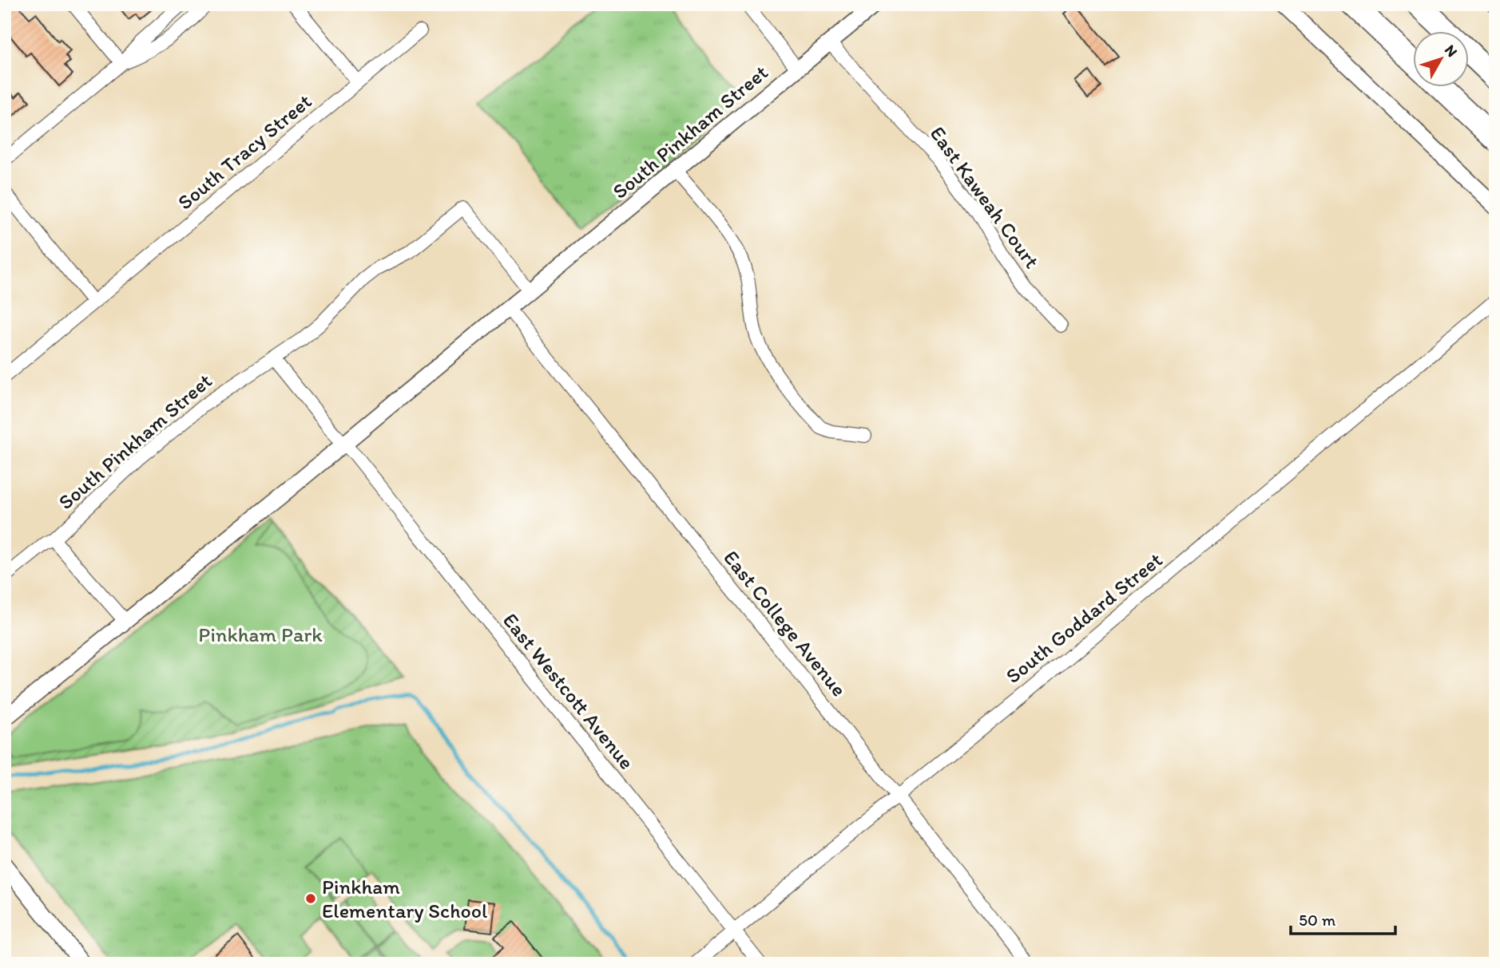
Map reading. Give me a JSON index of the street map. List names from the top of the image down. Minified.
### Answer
{"streets":{"street":["South Pinkham Street","South Tracy Street","East Kaweah Court","South Goddard Street","East College Avenue","East Westcott Avenue"]},"crossings":[["South Pinkham Street","East Kaweah Court"],["South Pinkham Street","East College Avenue"],["South Pinkham Street","East Westcott Avenue"],["South Goddard Street","East College Avenue"],["South Goddard Street","East Westcott Avenue"]],"parks":["Pinkham Park"],"places":["Pinkham Elementary School"],"scale_bar":"50 m","north":"top right"}
